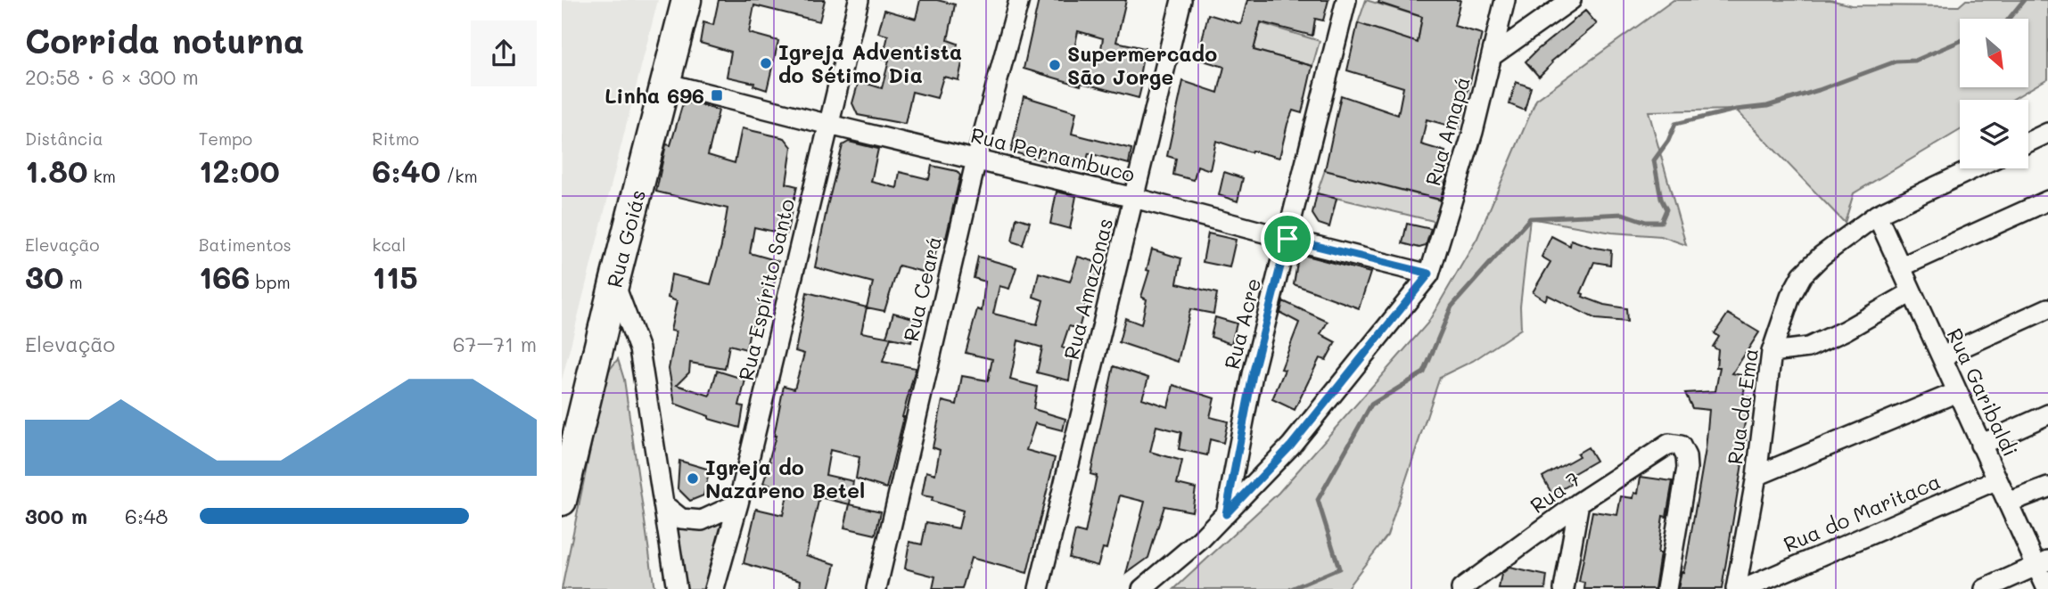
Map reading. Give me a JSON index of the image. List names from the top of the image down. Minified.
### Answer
{"streets":{"street":["Rua Amapá","Rua Pernambuco","Rua Goiás","Rua Ceará","Rua Amazonas","Rua Espírito Santo","Rua Acre","Rua Garibaldi","Rua da Ema","Rua 7","Rua do Maritaca"]},"crossings":[["Rua Amapá","Rua Pernambuco"],["Rua Pernambuco","Rua Goiás"],["Rua Pernambuco","Rua Ceará"],["Rua Pernambuco","Rua Amazonas"],["Rua Pernambuco","Rua Espírito Santo"],["Rua Pernambuco","Rua Acre"],["Rua Garibaldi","Rua da Ema"],["Rua Garibaldi","Rua do Maritaca"]],"places":{"other":["Igreja Adventista do Sétimo Dia","Supermercado São Jorge","Igreja do Nazareno Betel"],"transit":["Linha 696"]},"north":"bottom right","page":{"heading":["Corrida noturna","20:58 · 6 × 300 m"],"stats":[["Distância","1.80 km"],["Tempo","12:00"],["Ritmo","6:40 /km"],["Elevação","30 m"],["Batimentos","166 bpm"],["kcal","115"]],"chart":["Elevação","67–71 m"],"list":[{"name":"300 m","note":"6:48"}]}}
